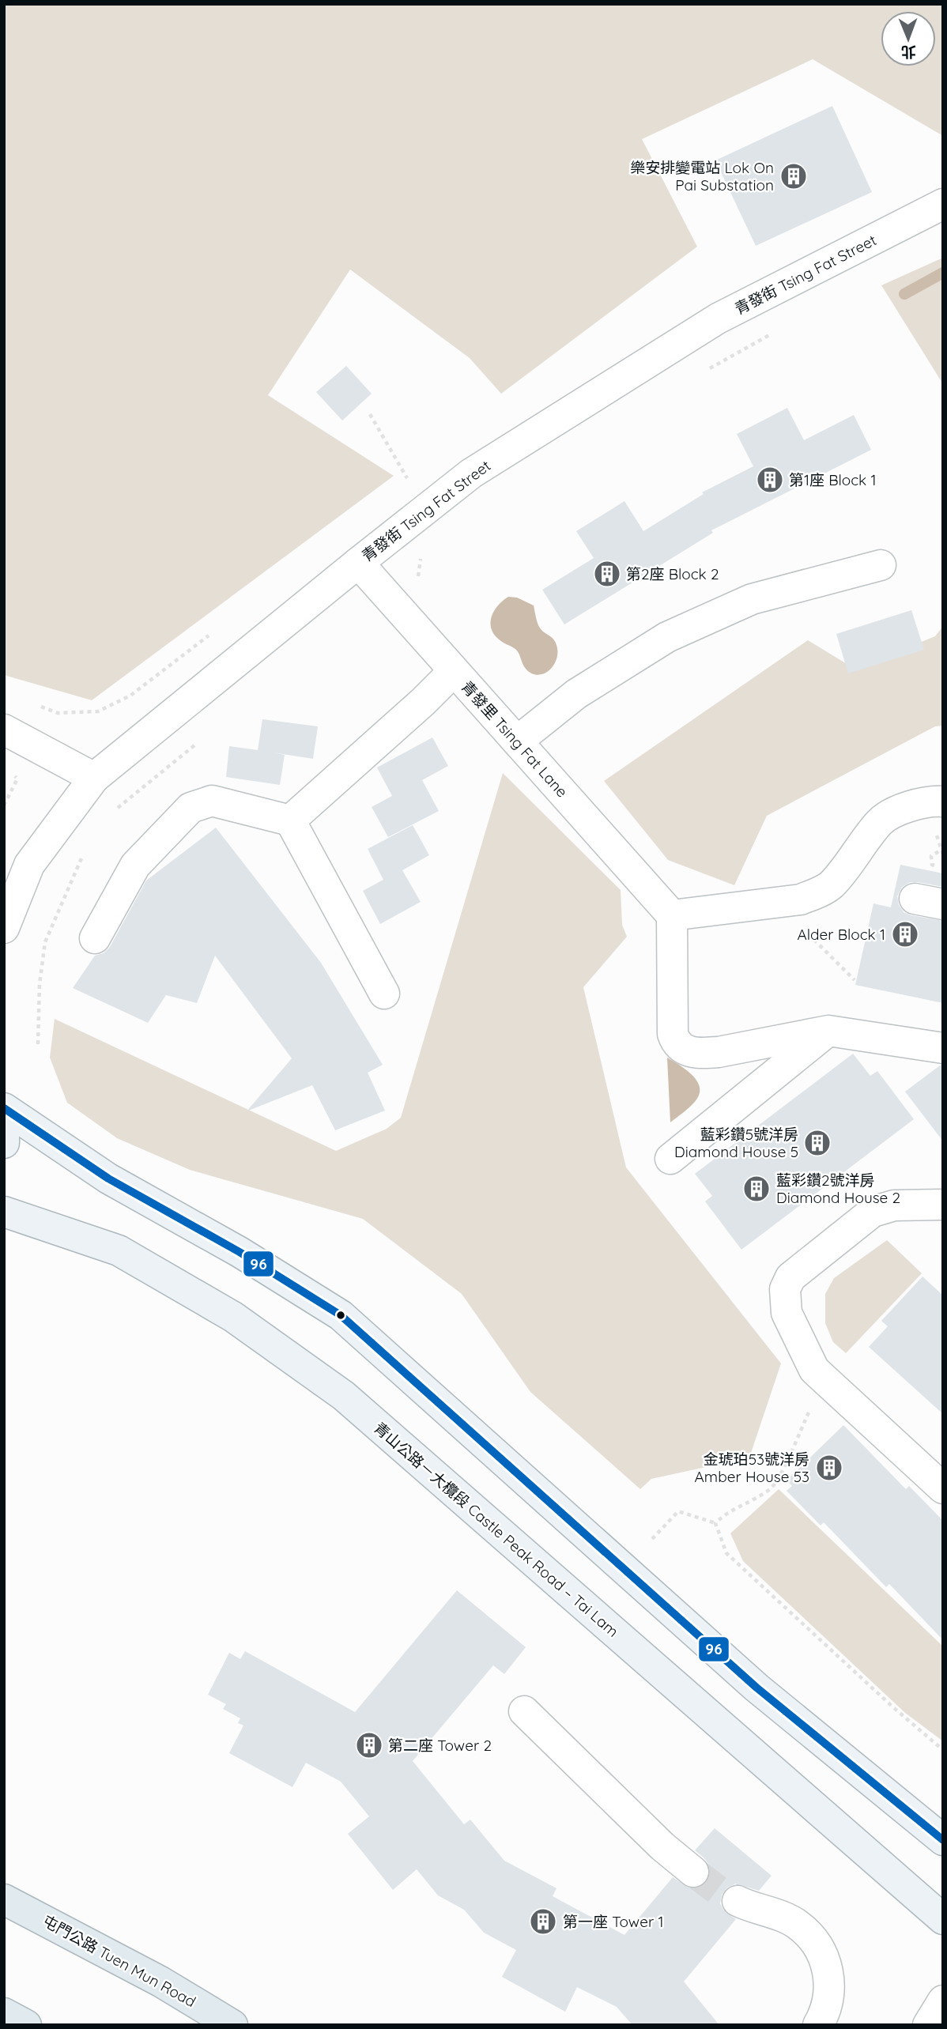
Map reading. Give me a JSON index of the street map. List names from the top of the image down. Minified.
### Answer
{"streets":{"highway":["屯門公路 Tuen Mun Road"],"main road":["青山公路－大欖段 Castle Peak Road – Tai Lam"],"street":["青發街 Tsing Fat Street","青發里 Tsing Fat Lane"]},"crossings":[["青發街 Tsing Fat Street","青發里 Tsing Fat Lane"]],"places":{"building":["樂安排變電站 Lok On Pai Substation","第1座 Block 1","第2座 Block 2","Alder Block 1","藍彩鑽5號洋房 Diamond House 5","藍彩鑽2號洋房 Diamond House 2","金琥珀53號洋房 Amber House 53","第二座 Tower 2","第一座 Tower 1"]},"lines":["transit line 96"],"north":"bottom"}
